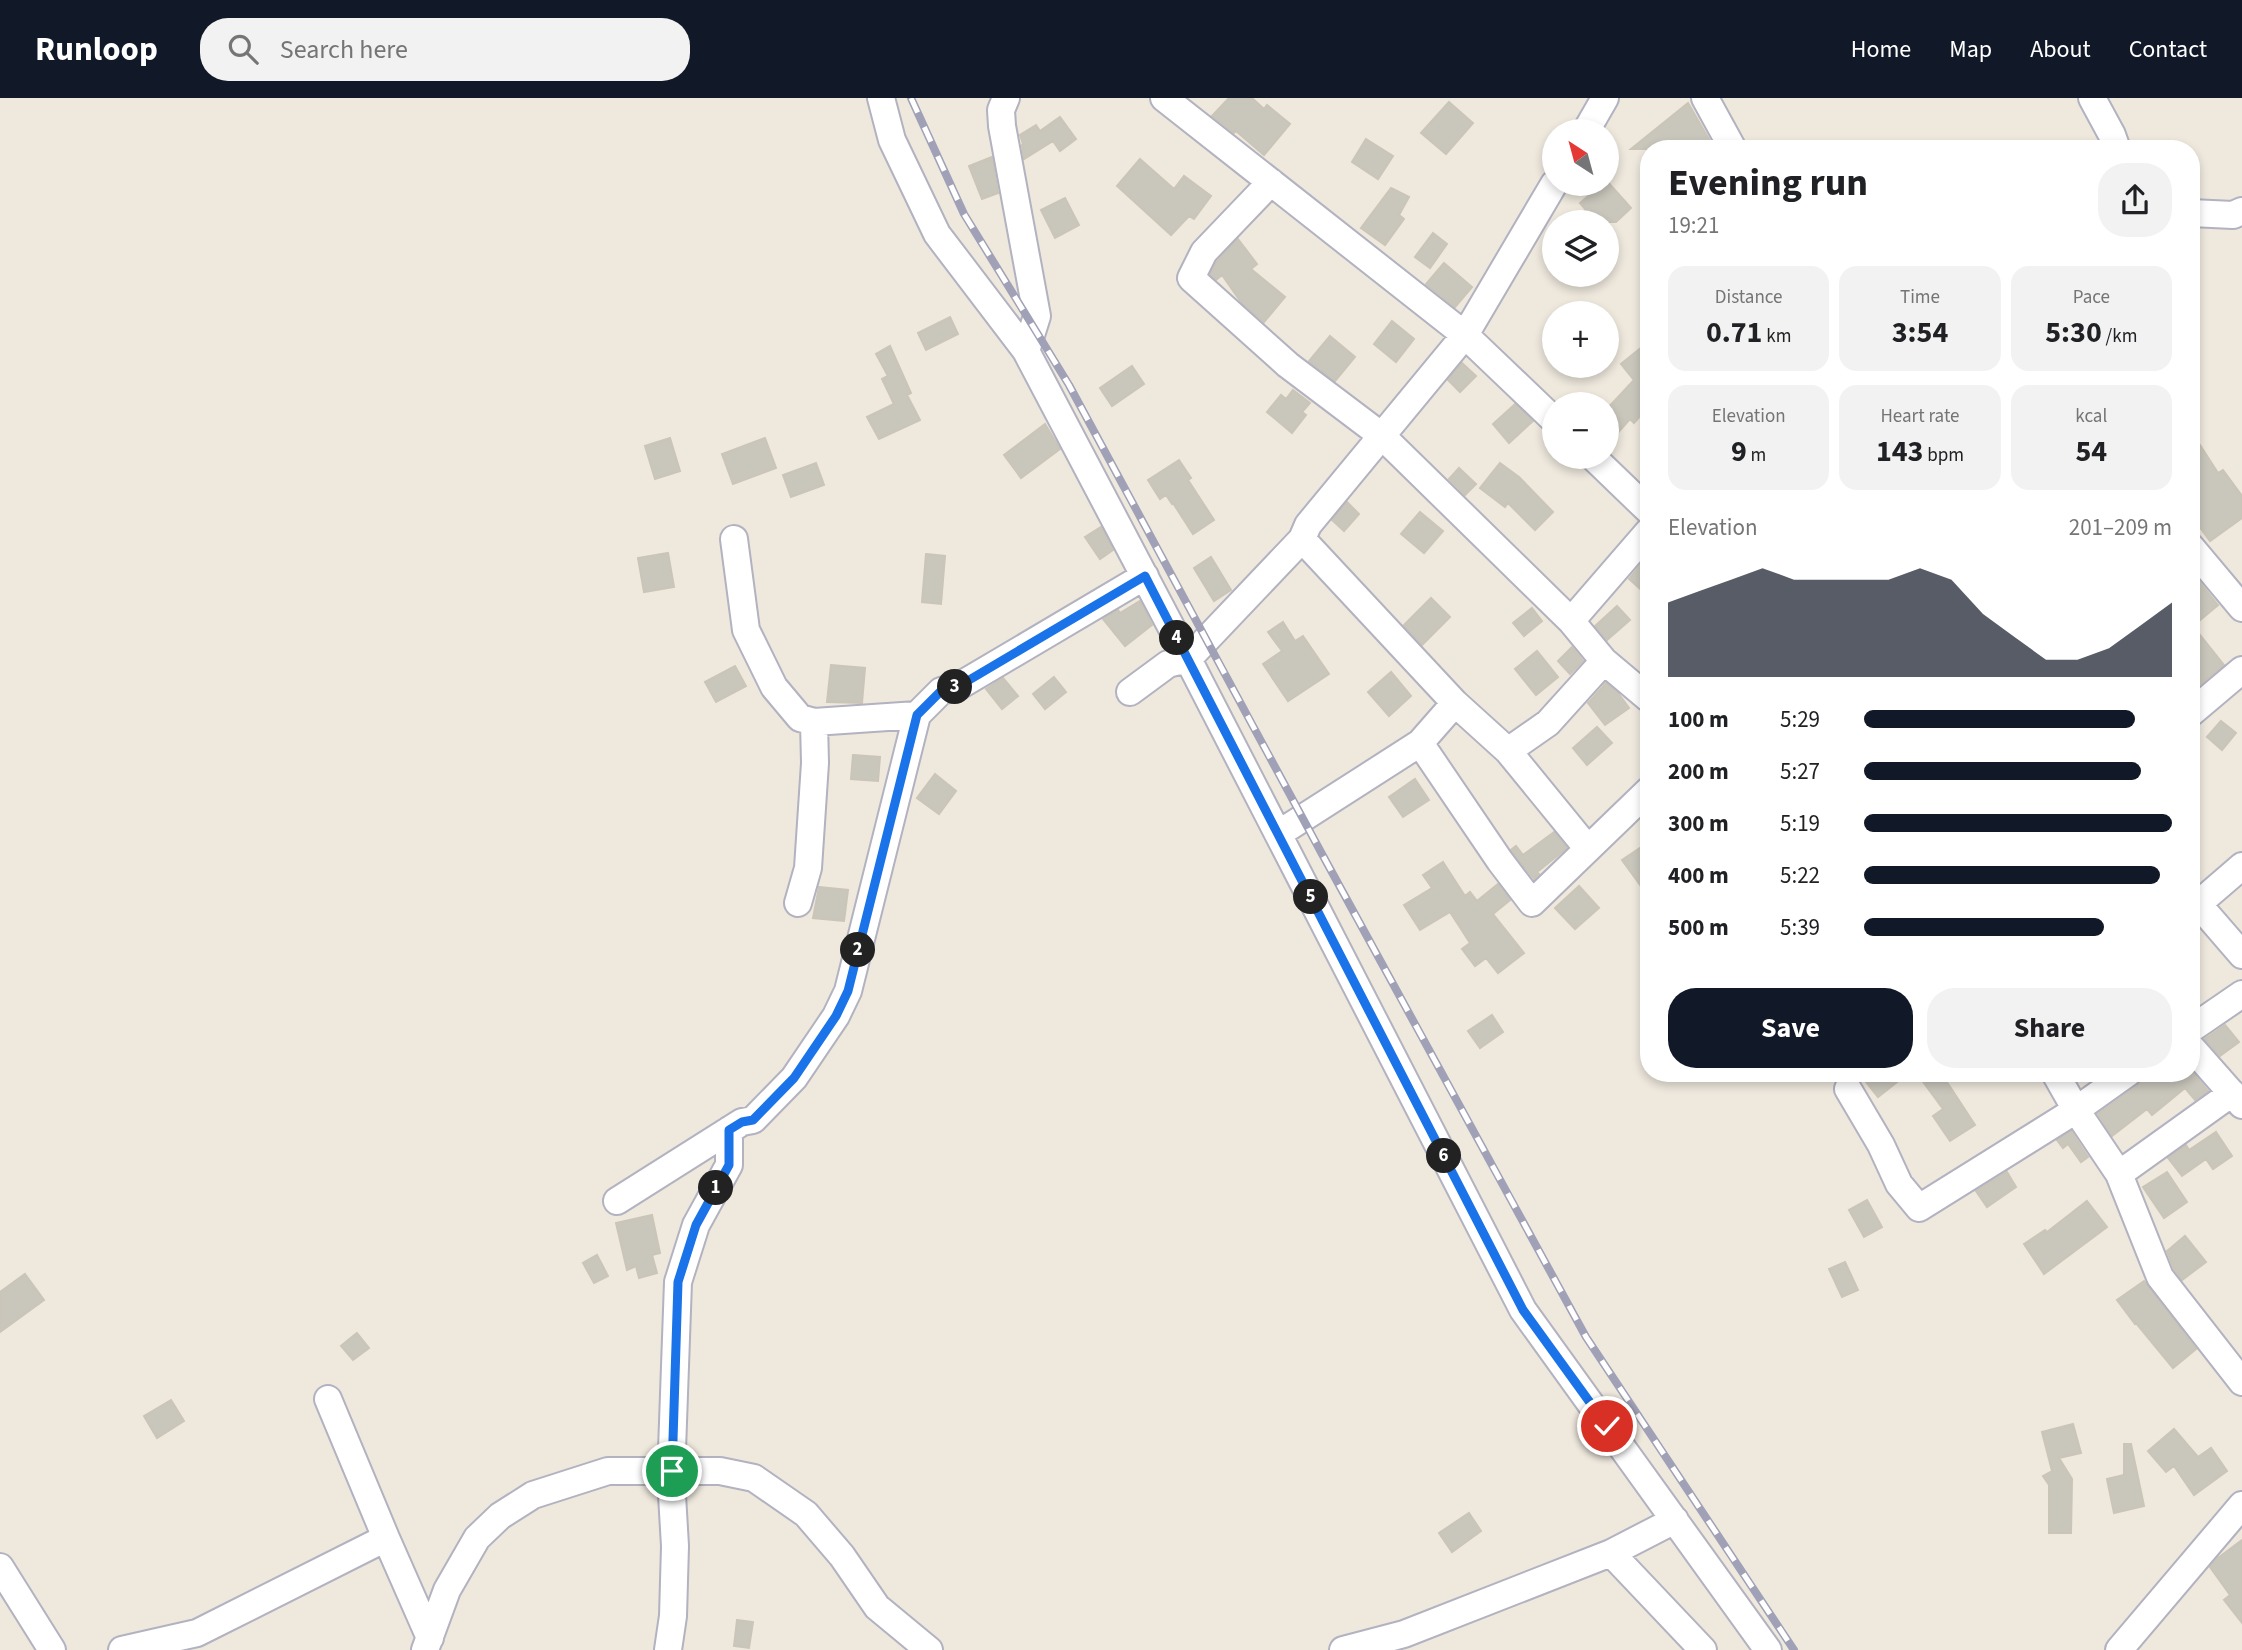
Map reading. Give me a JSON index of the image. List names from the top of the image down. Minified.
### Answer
{"north":"top left","page":{"header":"Runloop","search":"Search here","nav":["Home","Map","About","Contact"],"map_buttons":["+","−"],"heading":["Evening run","19:21"],"stats":[["Distance","0.71 km"],["Time","3:54"],["Pace","5:30 /km"],["Elevation","9 m"],["Heart rate","143 bpm"],["kcal","54"]],"chart":["Elevation","201–209 m"],"pins":["4","3","5","2","6","1"],"list":[{"name":"100 m","note":"5:29"},{"name":"200 m","note":"5:27"},{"name":"300 m","note":"5:19"},{"name":"400 m","note":"5:22"},{"name":"500 m","note":"5:39"}],"buttons":["Save","Share"]}}
